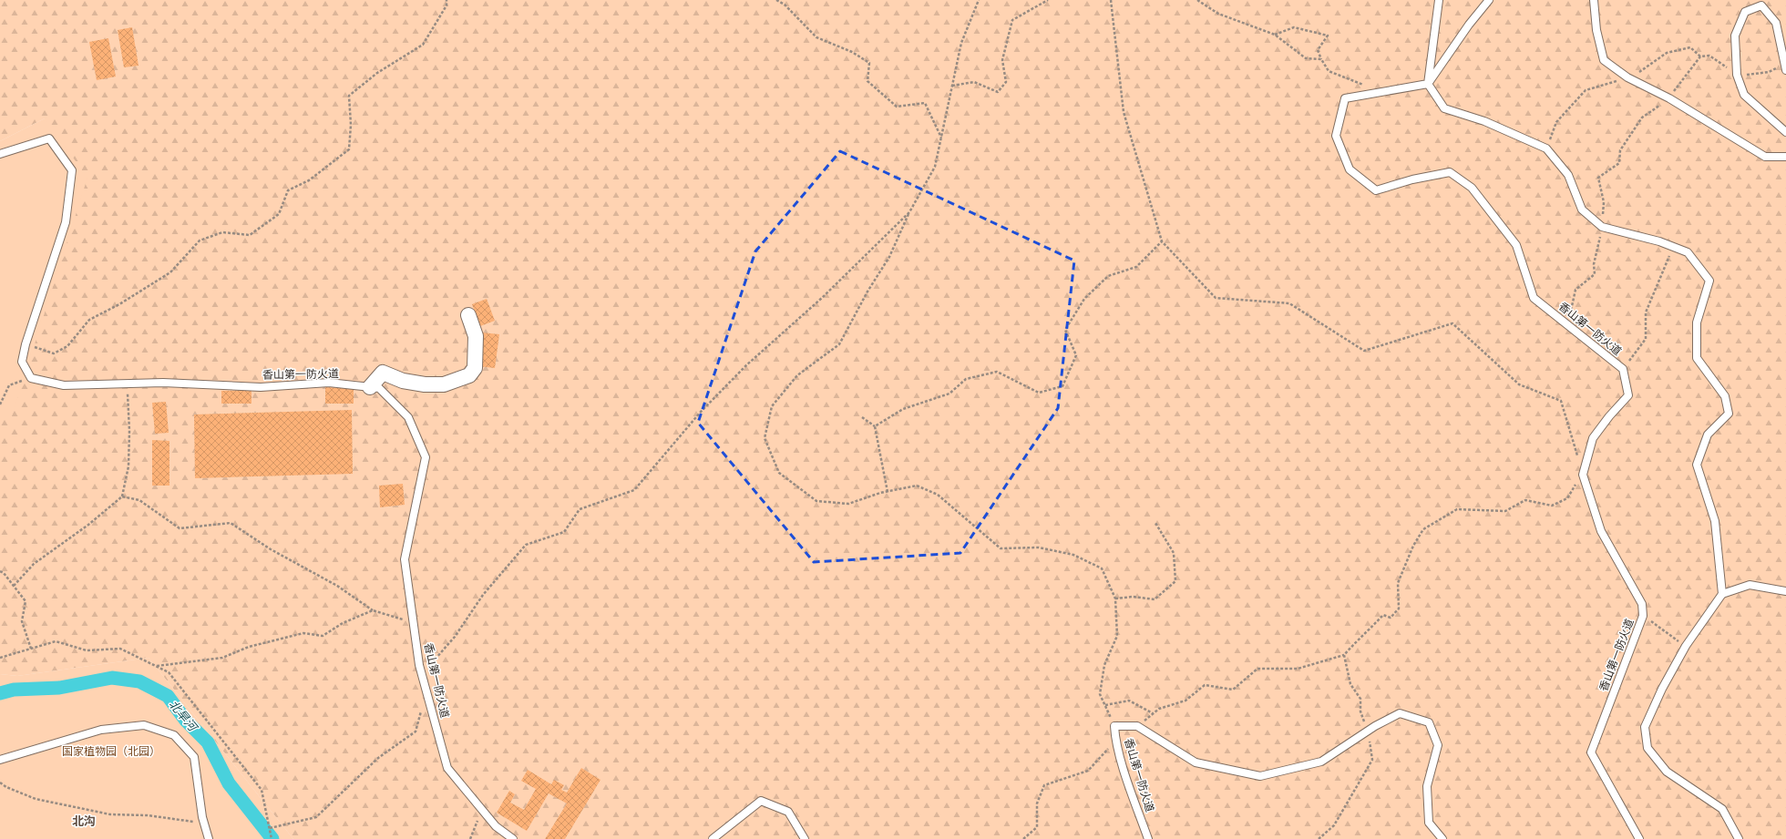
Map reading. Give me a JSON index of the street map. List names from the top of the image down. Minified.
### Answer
{"streets":{"lane":["香山第一防火道"]},"districts":["北沟"],"water":["北旱河"],"parks":["国家植物园（北园）"]}
